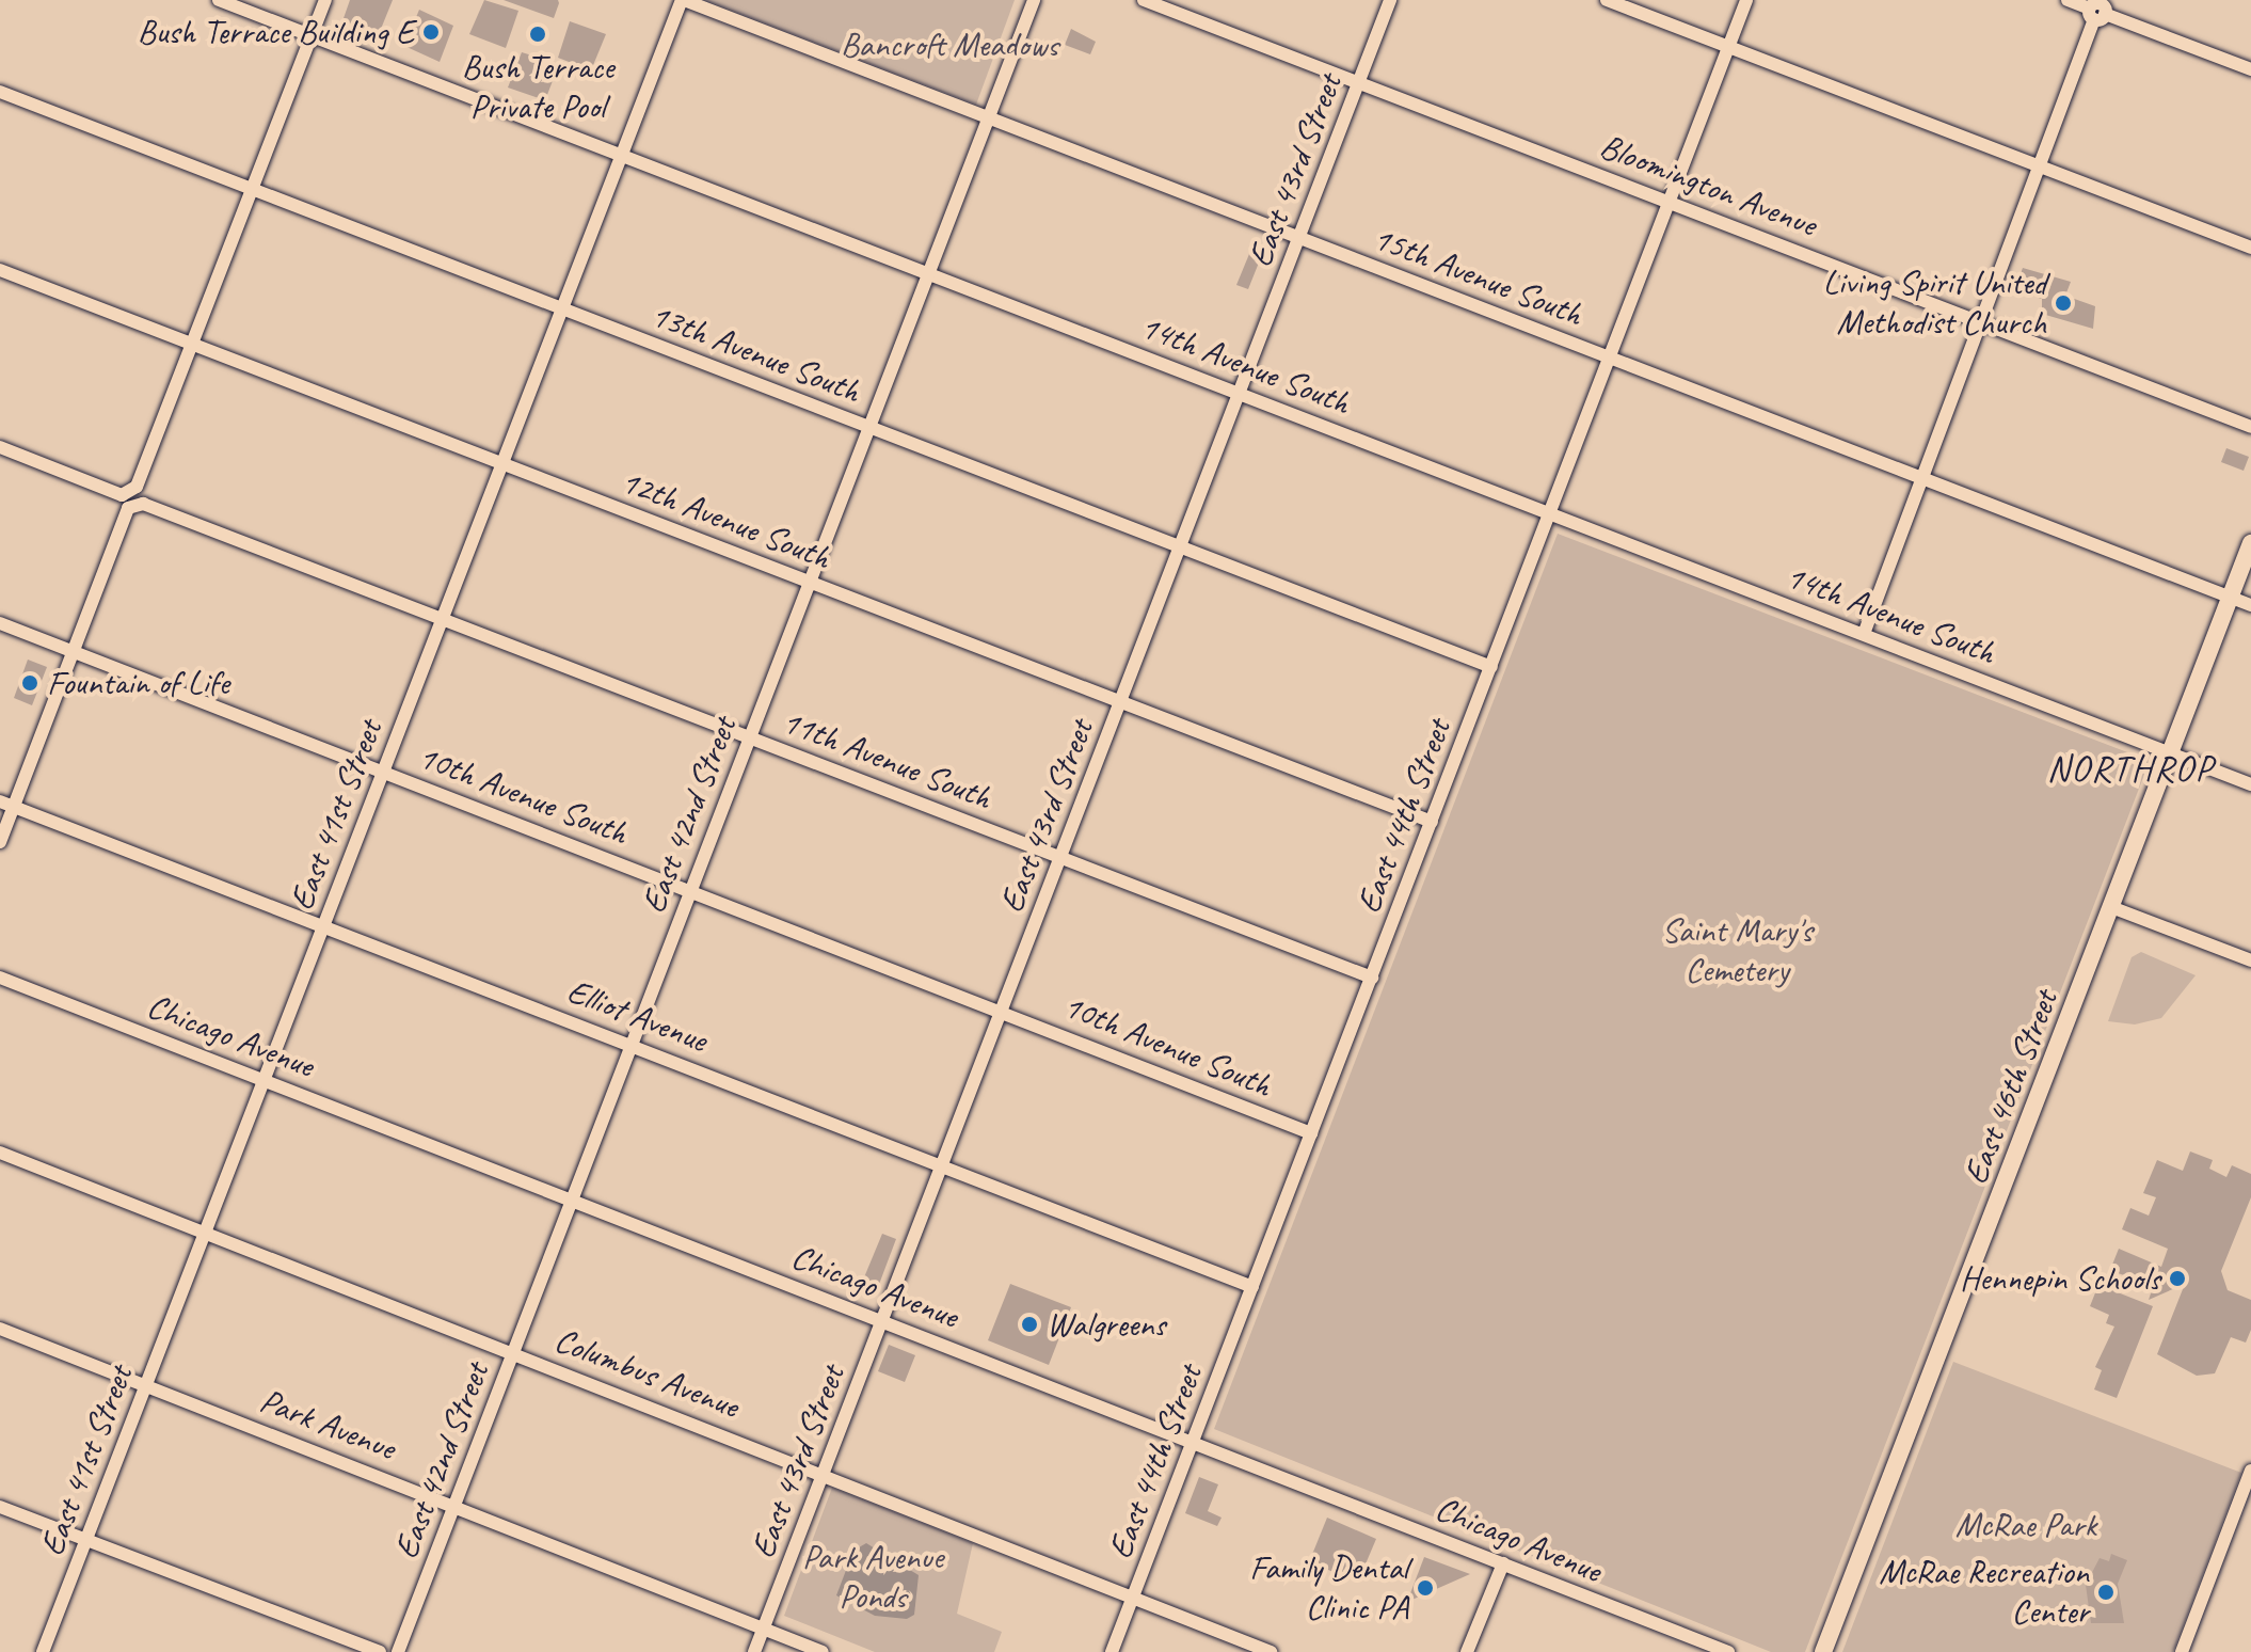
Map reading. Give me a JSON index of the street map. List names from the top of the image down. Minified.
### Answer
{"streets":{"main road":["East 46th Street"],"street":["East 43rd Street","Bloomington Avenue","15th Avenue South","13th Avenue South","14th Avenue South","12th Avenue South","11th Avenue South","10th Avenue South","East 41st Street","East 42nd Street","East 44th Street","Elliot Avenue","Chicago Avenue","Columbus Avenue","Park Avenue"]},"crossings":[["East 43rd Street","Bloomington Avenue"],["East 43rd Street","15th Avenue South"],["East 43rd Street","13th Avenue South"],["East 43rd Street","14th Avenue South"],["East 43rd Street","12th Avenue South"],["East 43rd Street","11th Avenue South"],["East 43rd Street","10th Avenue South"],["East 43rd Street","Elliot Avenue"],["East 43rd Street","Chicago Avenue"],["East 43rd Street","Columbus Avenue"],["East 43rd Street","Park Avenue"],["Bloomington Avenue","East 44th Street"],["15th Avenue South","East 41st Street"],["15th Avenue South","East 42nd Street"],["15th Avenue South","East 44th Street"],["15th Avenue South","East 46th Street"],["13th Avenue South","East 41st Street"],["13th Avenue South","East 42nd Street"],["13th Avenue South","East 44th Street"],["14th Avenue South","East 41st Street"],["14th Avenue South","East 42nd Street"],["14th Avenue South","East 44th Street"],["14th Avenue South","East 46th Street"],["12th Avenue South","East 41st Street"],["12th Avenue South","East 42nd Street"],["12th Avenue South","East 44th Street"],["11th Avenue South","10th Avenue South"],["11th Avenue South","East 41st Street"],["11th Avenue South","East 42nd Street"],["11th Avenue South","East 44th Street"],["10th Avenue South","East 41st Street"],["10th Avenue South","East 42nd Street"],["10th Avenue South","East 44th Street"],["East 41st Street","Elliot Avenue"],["East 41st Street","Chicago Avenue"],["East 41st Street","Columbus Avenue"],["East 41st Street","Park Avenue"],["East 42nd Street","Elliot Avenue"],["East 42nd Street","Chicago Avenue"],["East 42nd Street","Columbus Avenue"],["East 42nd Street","Park Avenue"],["East 44th Street","Elliot Avenue"],["East 44th Street","Chicago Avenue"],["East 44th Street","Columbus Avenue"]],"districts":["NORTHROP"],"parks":["Bancroft Meadows","Saint Mary's Cemetery","McRae Park","Park Avenue Ponds"],"places":["Bush Terrace Building E","Bush Terrace Private Pool","Living Spirit United Methodist Church","Fountain of Life","Hennepin Schools","Walgreens","Family Dental Clinic PA","McRae Recreation Center"]}
